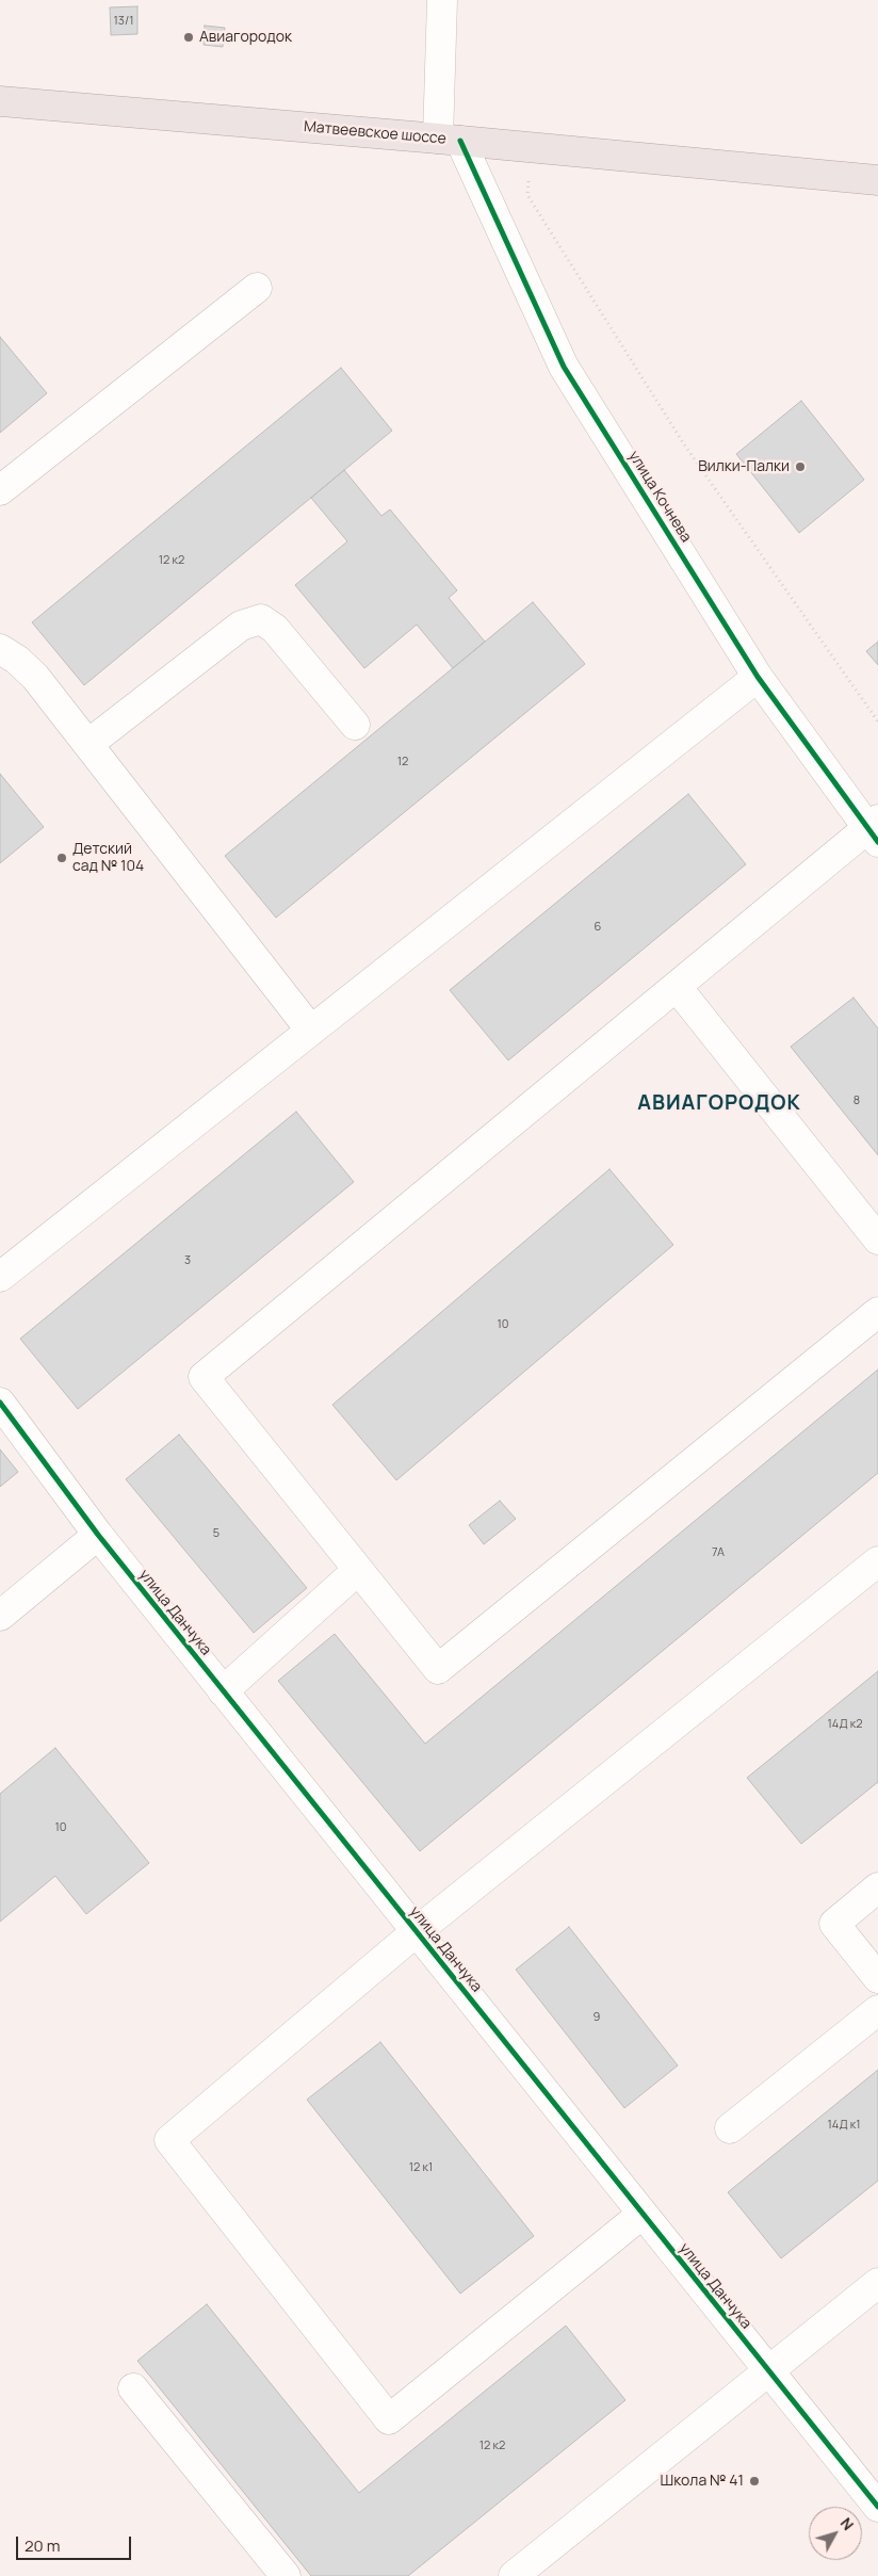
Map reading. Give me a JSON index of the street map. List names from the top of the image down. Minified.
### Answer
{"streets":{"main road":["Матвеевское шоссе"],"street":["улица Кочнева","улица Данчука"]},"crossings":[["Матвеевское шоссе","улица Кочнева"]],"districts":["АВИАГОРОДОК"],"places":["Авиагородок","Вилки-Палки","Детский сад № 104","Школа № 41"],"house_numbers":["13/1","12 к2","12","6","8","3","10","5","7А","14Д к2","10","9","14Д к1","12 к1","12 к2"],"scale_bar":"20 m","north":"top right"}
